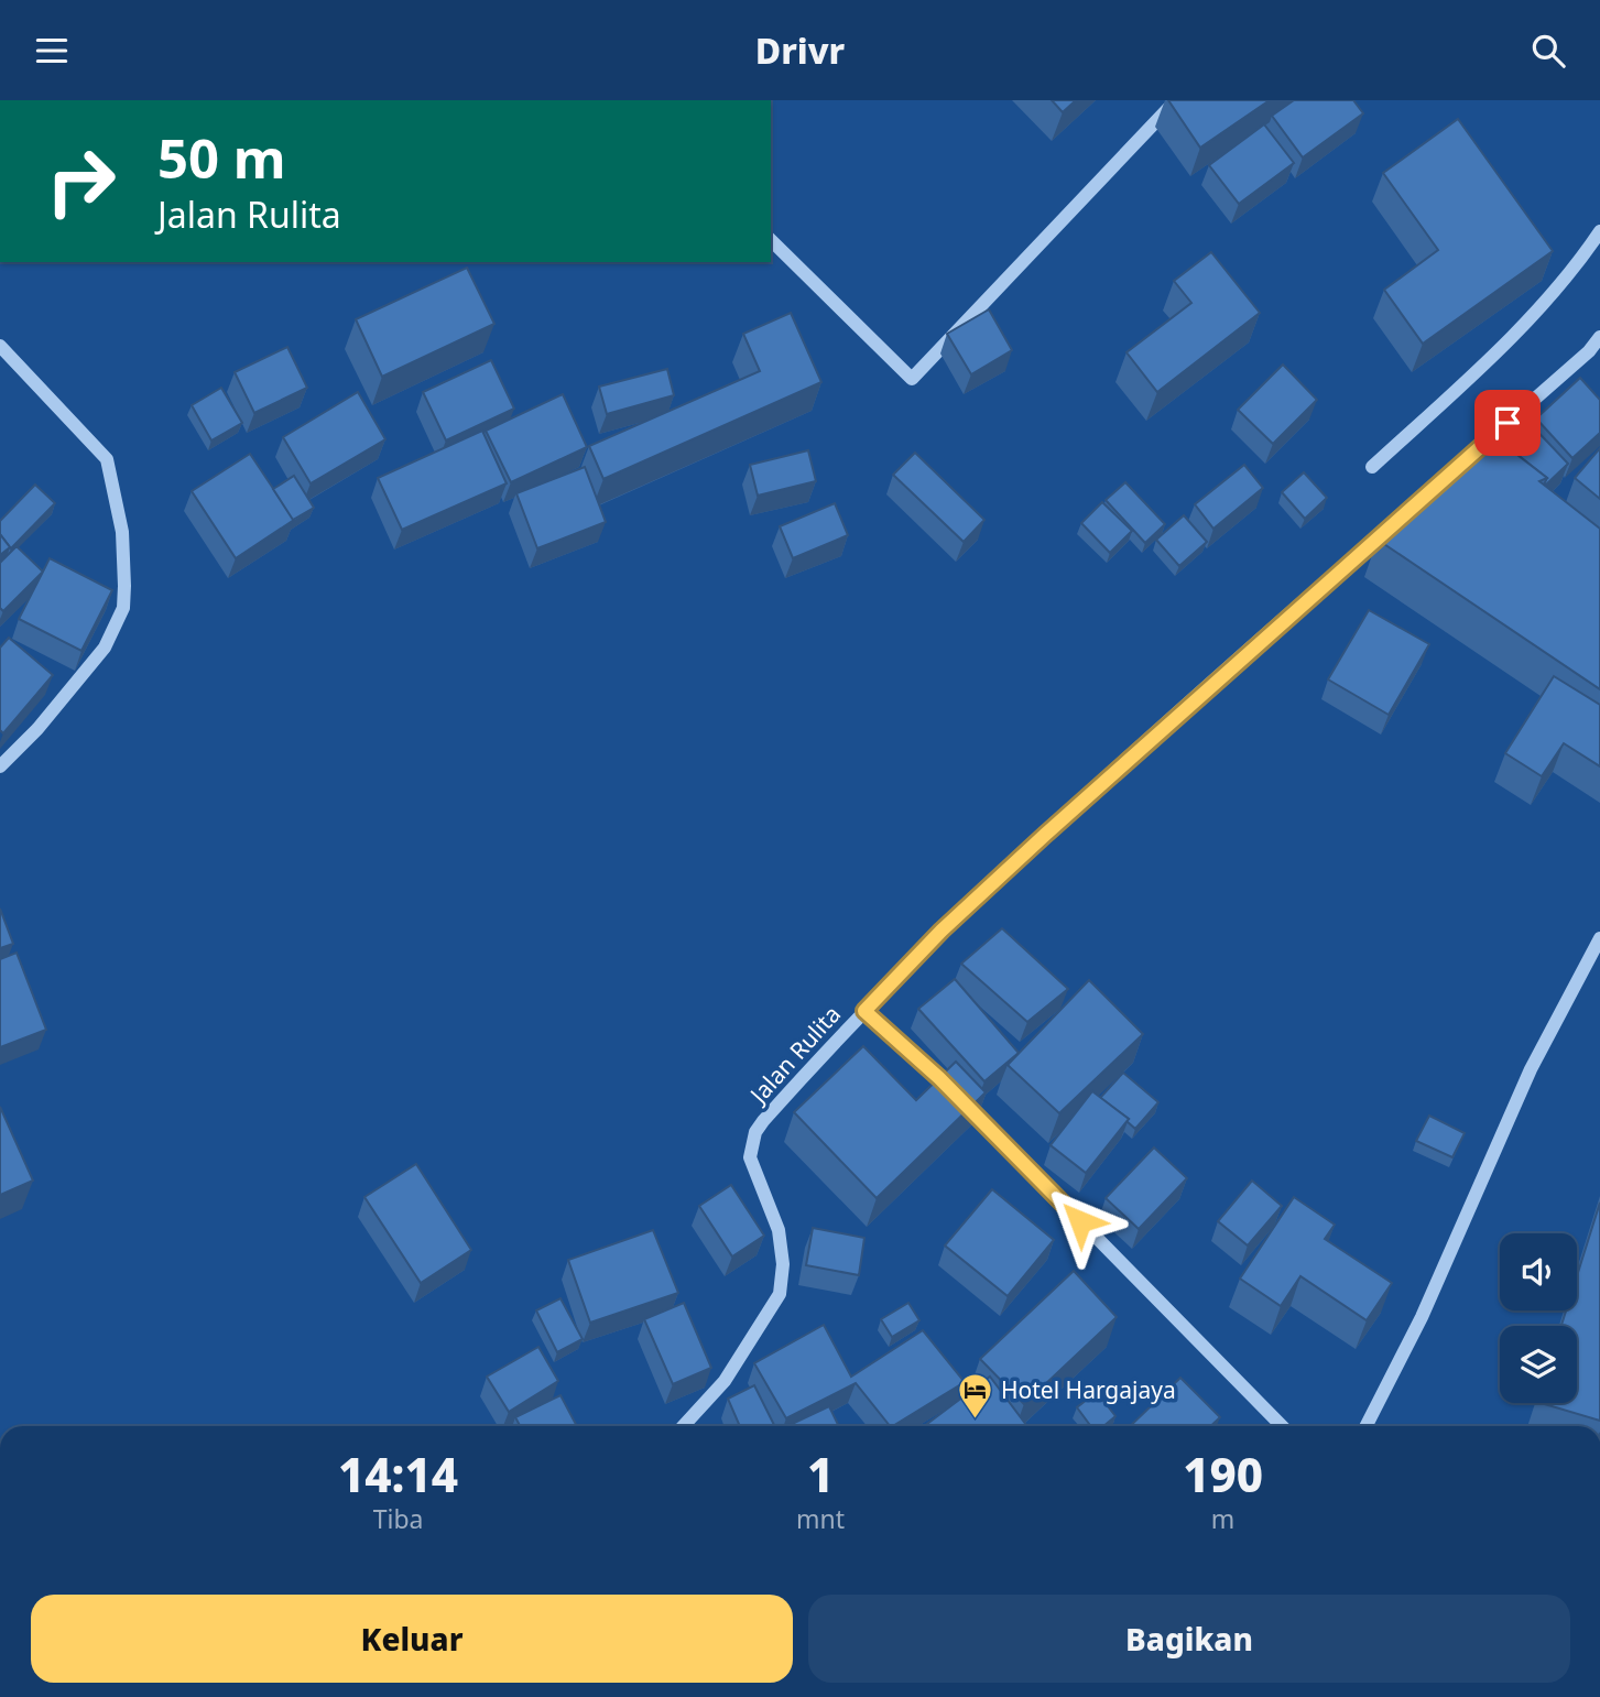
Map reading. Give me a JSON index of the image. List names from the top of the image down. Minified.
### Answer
{"streets":{"street":["Jalan Rulita"]},"places":{"hotel":["Hotel Hargajaya"]},"page":{"header":"Drivr","turn":["50 m","Jalan Rulita"],"eta":["14:14","Tiba","1","mnt","190","m"],"buttons":["Keluar","Bagikan"]}}
